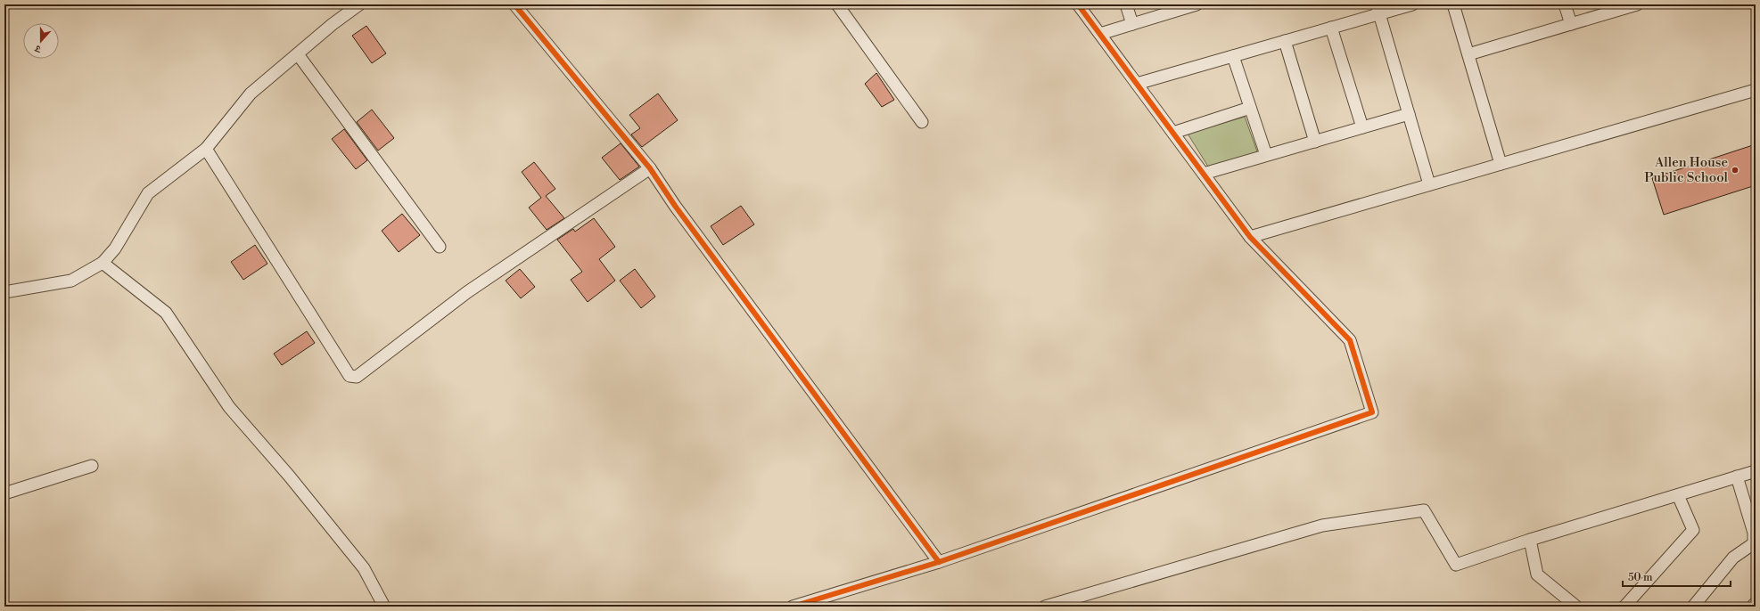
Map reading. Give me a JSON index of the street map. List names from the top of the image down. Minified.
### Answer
{"places":["Allen House Public School"],"scale_bar":"50 m","north":"bottom"}
